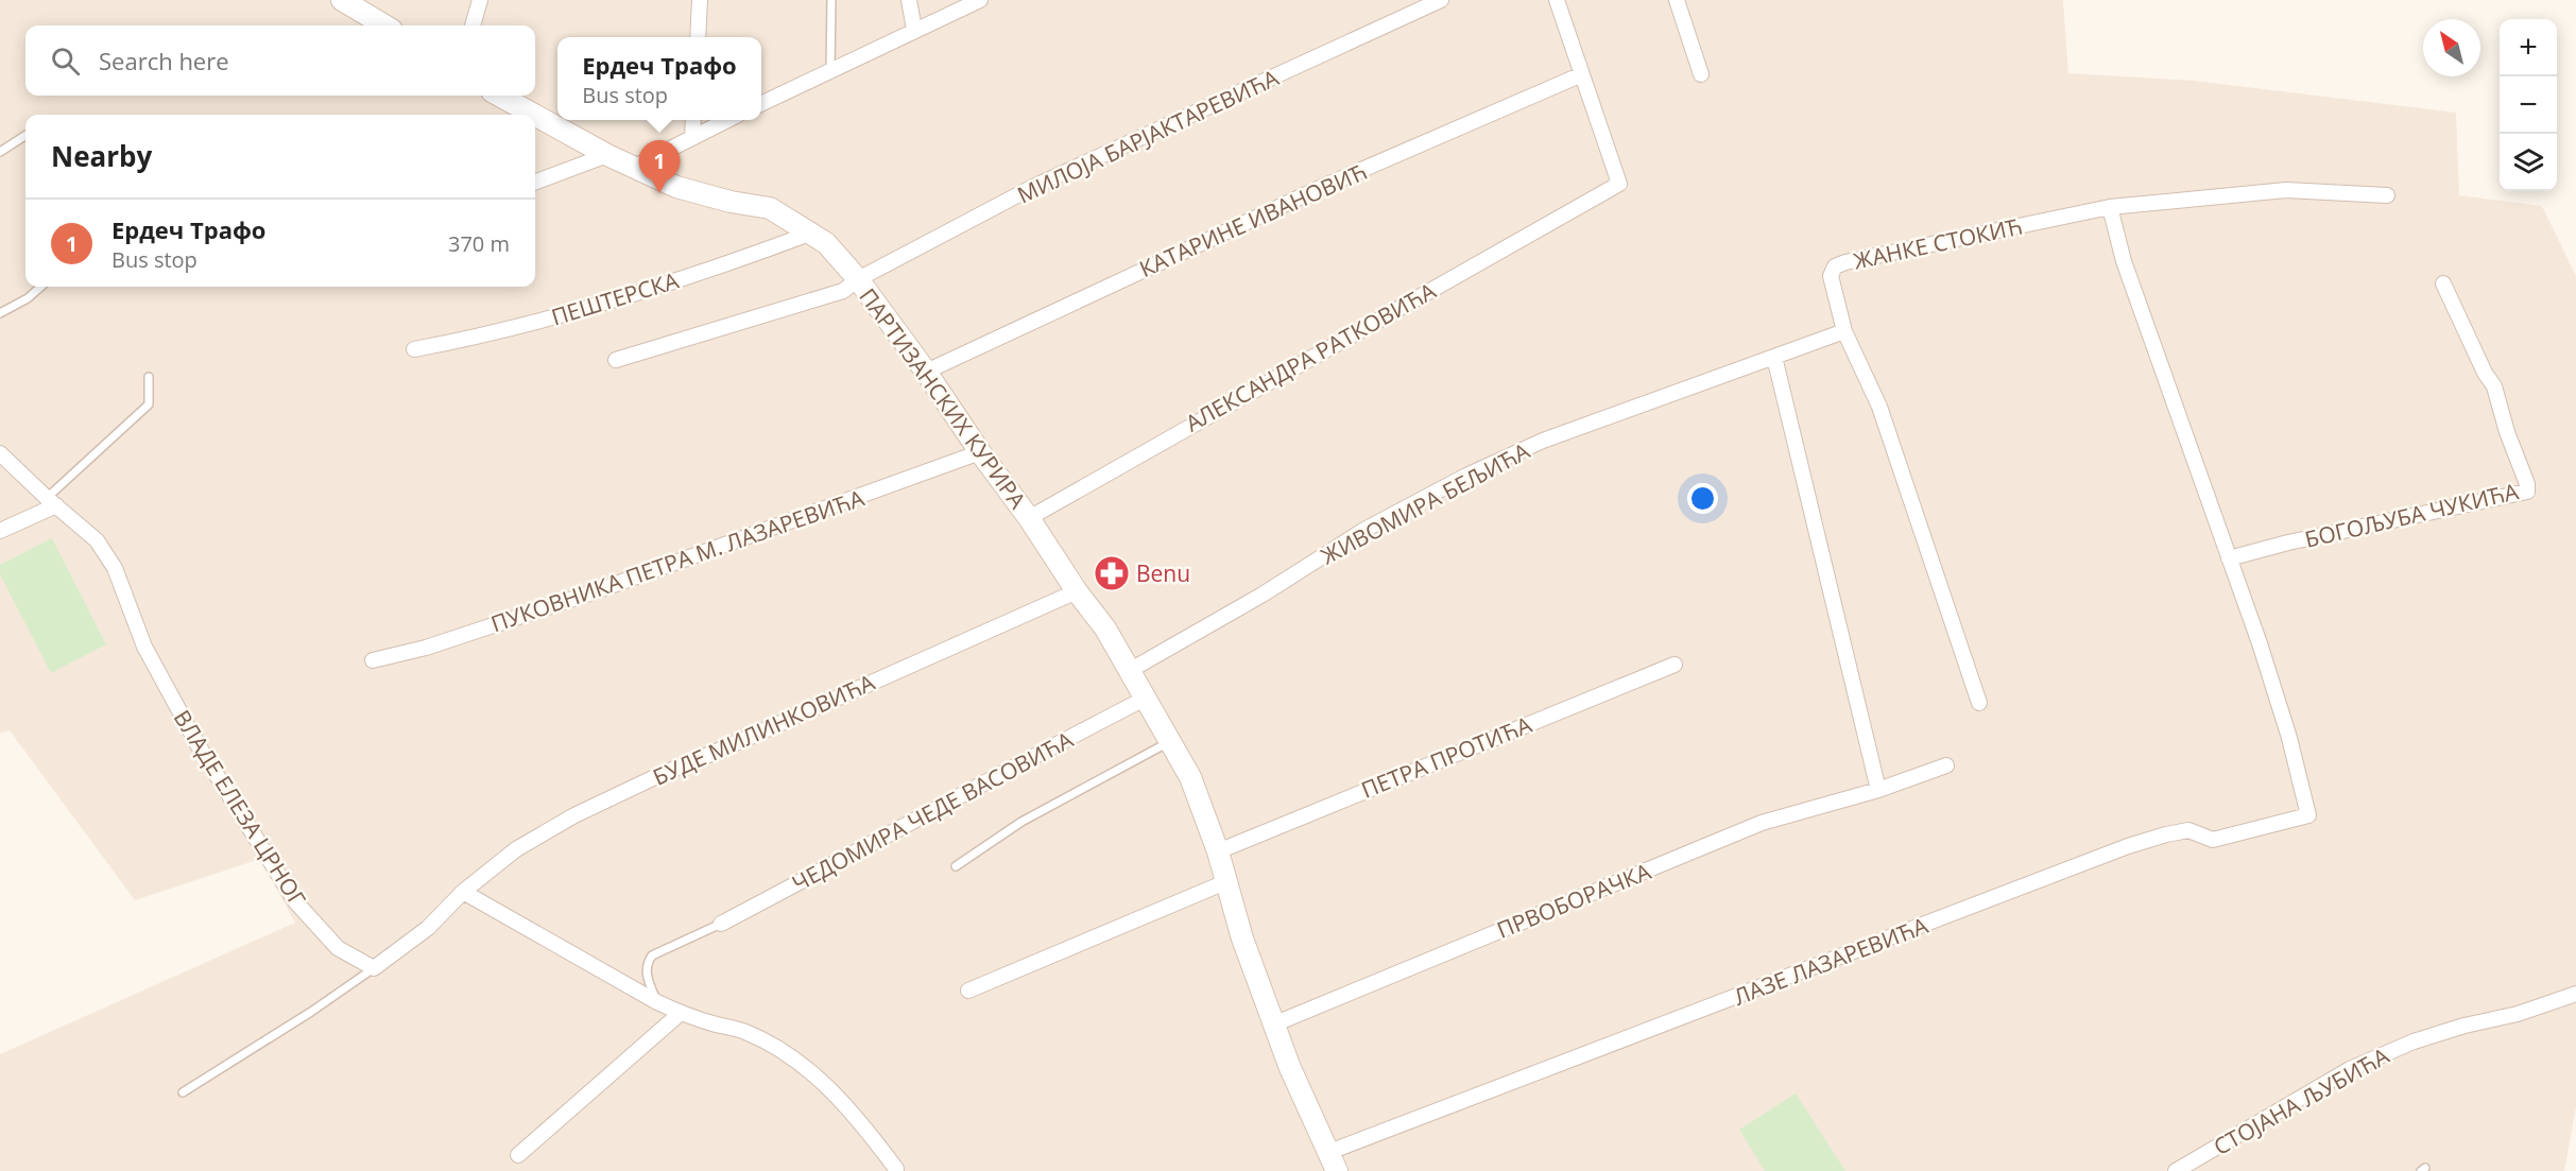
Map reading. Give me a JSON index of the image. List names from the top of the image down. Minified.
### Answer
{"streets":{"street":["МИЛОЈА БАРЈАКТАРЕВИЋА","КАТАРИНЕ ИВАНОВИЋ","ЖАНКЕ СТОКИЋ","ПЕШТЕРСКА","АЛЕКСАНДРА РАТКОВИЋА","ПАРТИЗАНСКИХ КУРИРА","ЖИВОМИРА БЕЉИЋА","БОГОЉУБА ЧУКИЋА","ПУКОВНИКА ПЕТРА М. ЛАЗАРЕВИЋА","БУДЕ МИЛИНКОВИЋА","ПЕТРА ПРОТИЋА","ВЛАДЕ ЕЛЕЗА ЦРНОГ","ЧЕДОМИРА ЧЕДЕ ВАСОВИЋА","ПРВОБОРАЧКА","ЛАЗЕ ЛАЗАРЕВИЋА","СТОЈАНА ЉУБИЋА"]},"crossings":[["МИЛОЈА БАРЈАКТАРЕВИЋА","ПАРТИЗАНСКИХ КУРИРА"],["КАТАРИНЕ ИВАНОВИЋ","АЛЕКСАНДРА РАТКОВИЋА"],["КАТАРИНЕ ИВАНОВИЋ","ПАРТИЗАНСКИХ КУРИРА"],["ЖАНКЕ СТОКИЋ","ЖИВОМИРА БЕЉИЋА"],["ПЕШТЕРСКА","ПАРТИЗАНСКИХ КУРИРА"],["АЛЕКСАНДРА РАТКОВИЋА","ПАРТИЗАНСКИХ КУРИРА"],["ПАРТИЗАНСКИХ КУРИРА","ЖИВОМИРА БЕЉИЋА"],["ПАРТИЗАНСКИХ КУРИРА","ПУКОВНИКА ПЕТРА М. ЛАЗАРЕВИЋА"],["ПАРТИЗАНСКИХ КУРИРА","БУДЕ МИЛИНКОВИЋА"],["ПАРТИЗАНСКИХ КУРИРА","ПЕТРА ПРОТИЋА"],["ПАРТИЗАНСКИХ КУРИРА","ЧЕДОМИРА ЧЕДЕ ВАСОВИЋА"],["ПАРТИЗАНСКИХ КУРИРА","ПРВОБОРАЧКА"],["ПАРТИЗАНСКИХ КУРИРА","ЛАЗЕ ЛАЗАРЕВИЋА"],["БОГОЉУБА ЧУКИЋА","ЛАЗЕ ЛАЗАРЕВИЋА"]],"places":{"pharmacy":["Benu"]},"north":"top left","page":{"map_buttons":["+","−"],"search":"Search here","popup":["Ердеч Трафо","Bus stop"],"heading":"Nearby","pins":"1","list":[{"mark":"1","name":"Ердеч Трафо","note":"Bus stop","value":"370 m"}]}}
